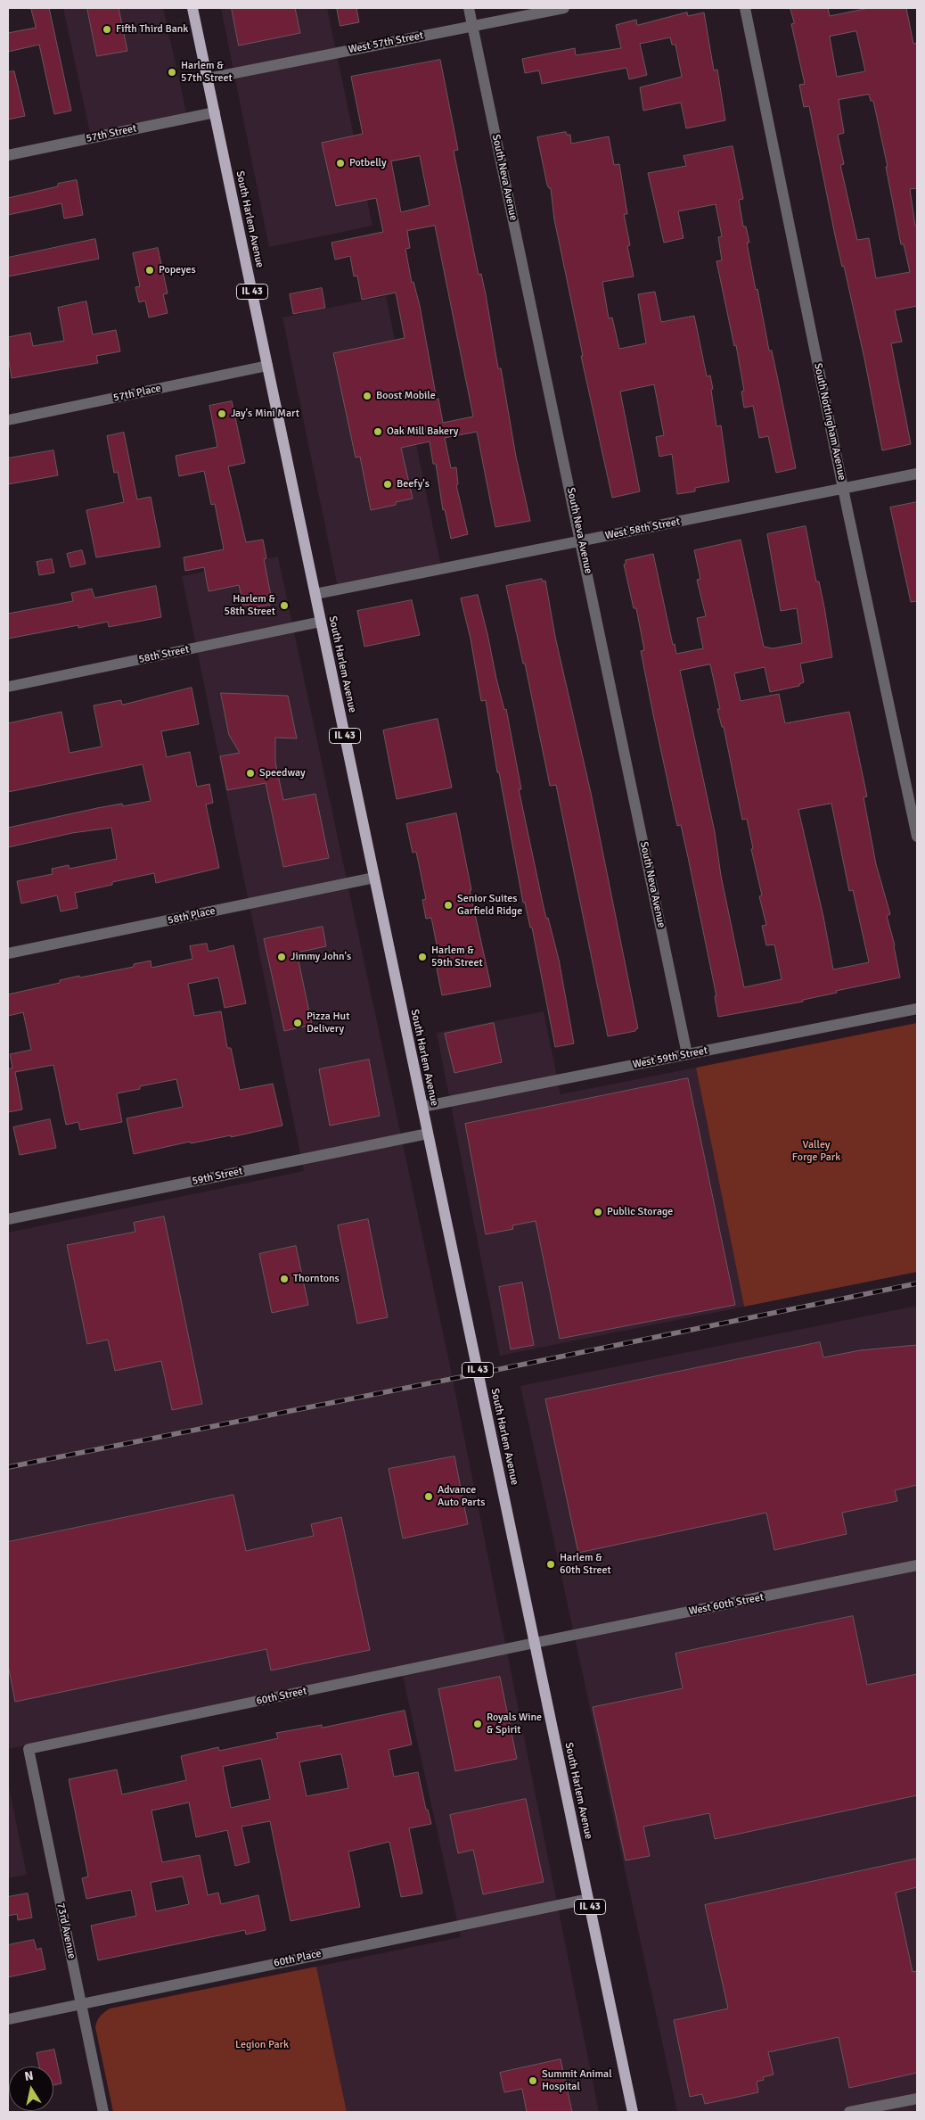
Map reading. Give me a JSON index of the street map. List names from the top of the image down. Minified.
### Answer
{"streets":{"main road":["South Harlem Avenue","IL 43"],"street":["West 57th Street","57th Street","South Neva Avenue","57th Place","South Nottingham Avenue","West 58th Street","58th Street","58th Place","West 59th Street","59th Street","West 60th Street","60th Street","73rd Avenue","60th Place"]},"crossings":[["West 57th Street","South Neva Avenue"],["West 57th Street","South Harlem Avenue"],["57th Street","South Harlem Avenue"],["South Neva Avenue","West 58th Street"],["South Neva Avenue","West 59th Street"],["South Harlem Avenue","57th Place"],["South Harlem Avenue","West 58th Street"],["South Harlem Avenue","58th Street"],["South Harlem Avenue","58th Place"],["South Harlem Avenue","West 59th Street"],["South Harlem Avenue","59th Street"],["South Harlem Avenue","West 60th Street"],["South Harlem Avenue","60th Street"],["South Harlem Avenue","60th Place"],["South Nottingham Avenue","West 58th Street"],["West 60th Street","60th Street"],["60th Street","73rd Avenue"],["73rd Avenue","60th Place"]],"parks":["Valley Forge Park","Legion Park"],"places":["Fifth Third Bank","Harlem & 57th Street","Potbelly","Popeyes","Boost Mobile","Jay's Mini Mart","Oak Mill Bakery","Beefy's","Harlem & 58th Street","Speedway","Senior Suites Garfield Ridge","Jimmy John's","Harlem & 59th Street","Pizza Hut Delivery","Public Storage","Thorntons","Advance Auto Parts","Harlem & 60th Street","Royals Wine & Spirit","Summit Animal Hospital"],"north":"top"}
